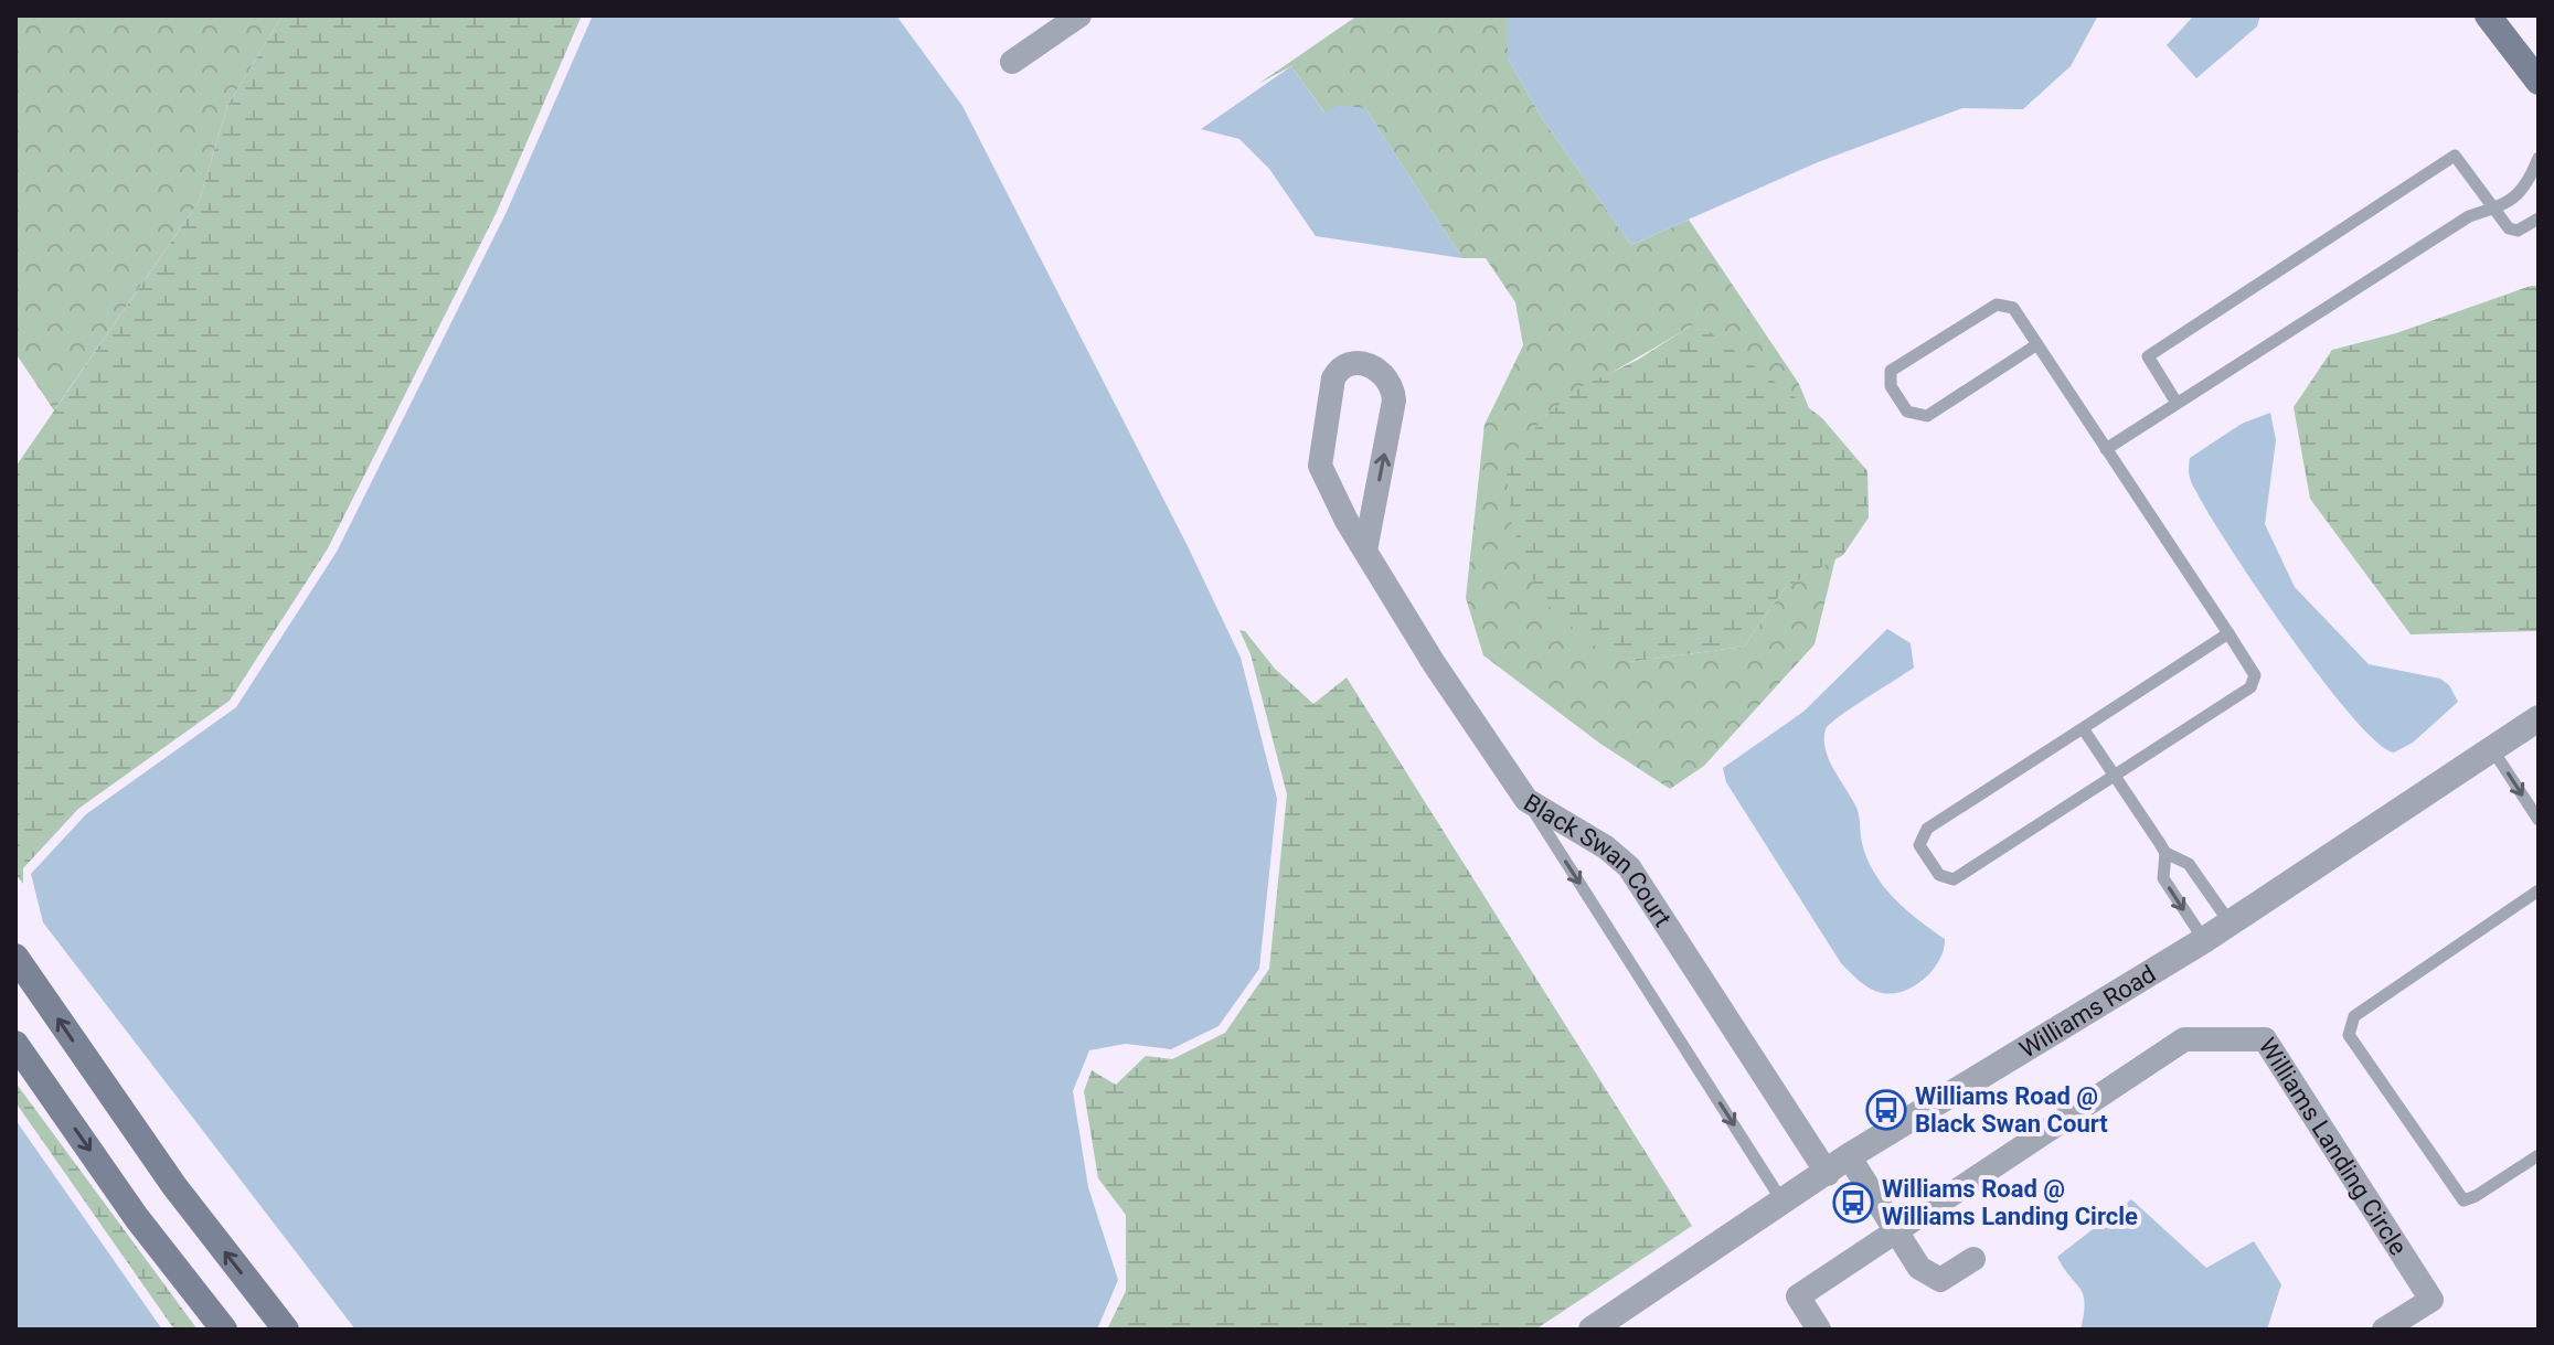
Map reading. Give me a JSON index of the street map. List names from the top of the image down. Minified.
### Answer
{"streets":{"street":["Black Swan Court","Williams Road","Williams Landing Circle"]},"crossings":[["Black Swan Court","Williams Road"]],"places":{"bus stop":["Williams Road @ Black Swan Court","Williams Road @ Williams Landing Circle"]}}
